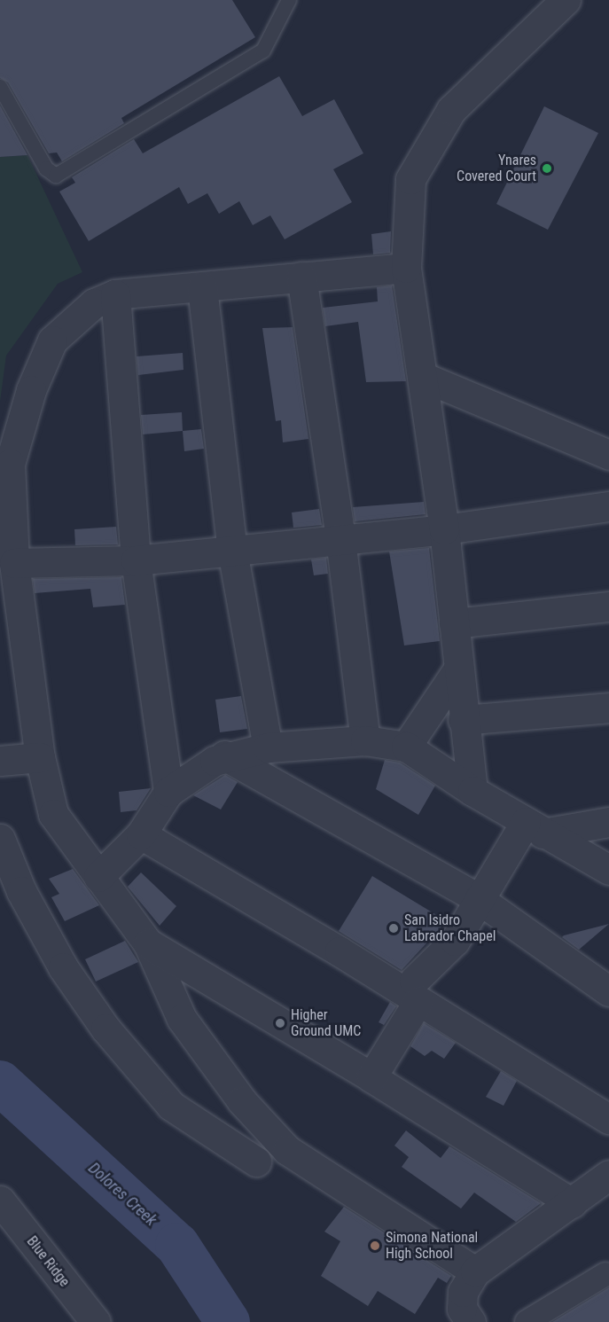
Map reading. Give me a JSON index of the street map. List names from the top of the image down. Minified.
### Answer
{"streets":{"street":["Blue Ridge"]},"water":["Dolores Creek"],"places":["Ynares Covered Court","San Isidro Labrador Chapel","Higher Ground UMC","Simona National High School"]}
